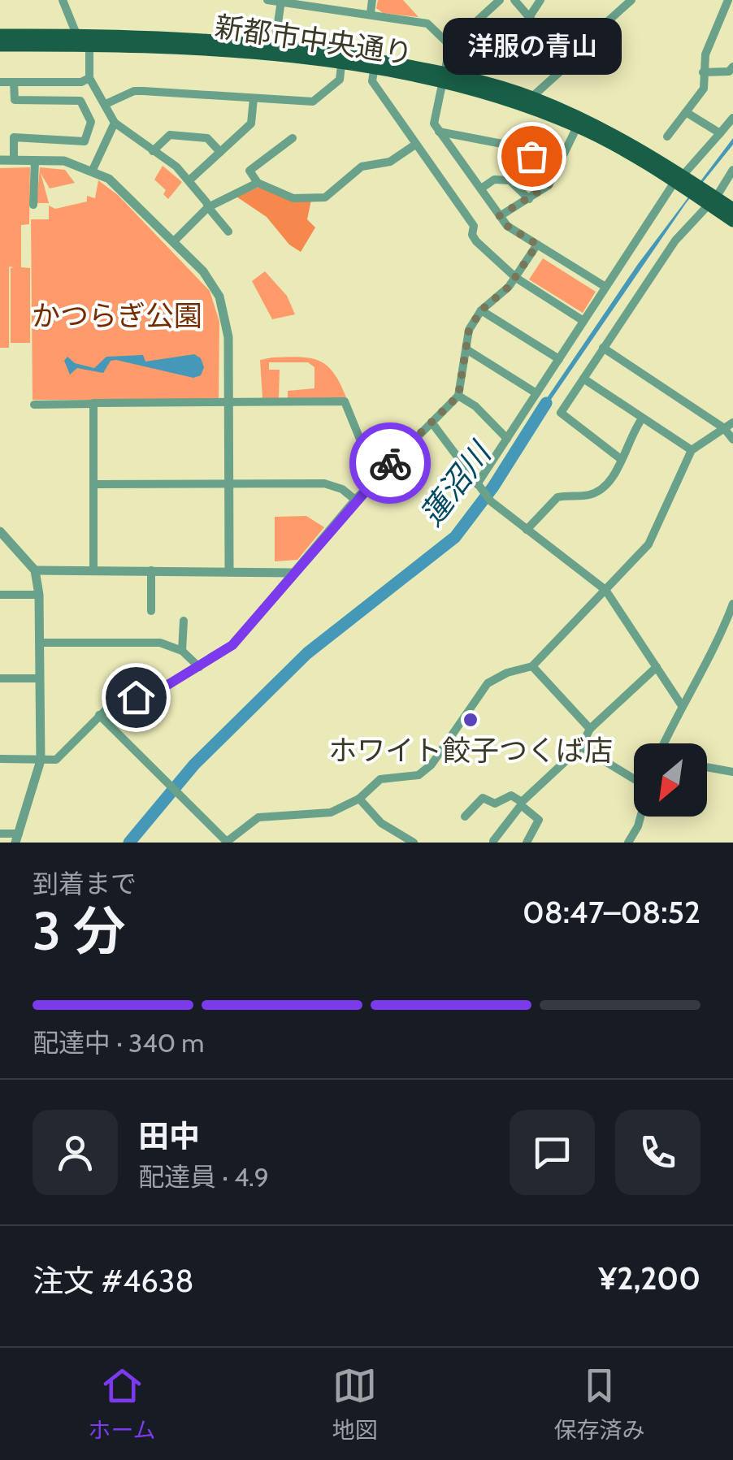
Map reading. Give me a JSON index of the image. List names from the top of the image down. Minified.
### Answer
{"streets":{"main road":["新都市中央通り"]},"water":["蓮沼川"],"parks":["かつらぎ公園"],"places":["洋服の青山","ホワイト餃子つくば店"],"north":"bottom left","page":{"bubble":"洋服の青山","heading":["3 分","到着まで","08:47–08:52"],"panel":["田中","配達員 · 4.9","注文 #4638","¥2,200"],"bar":"配達中 · 340 m","tabs":["ホーム","地図","保存済み"]}}
